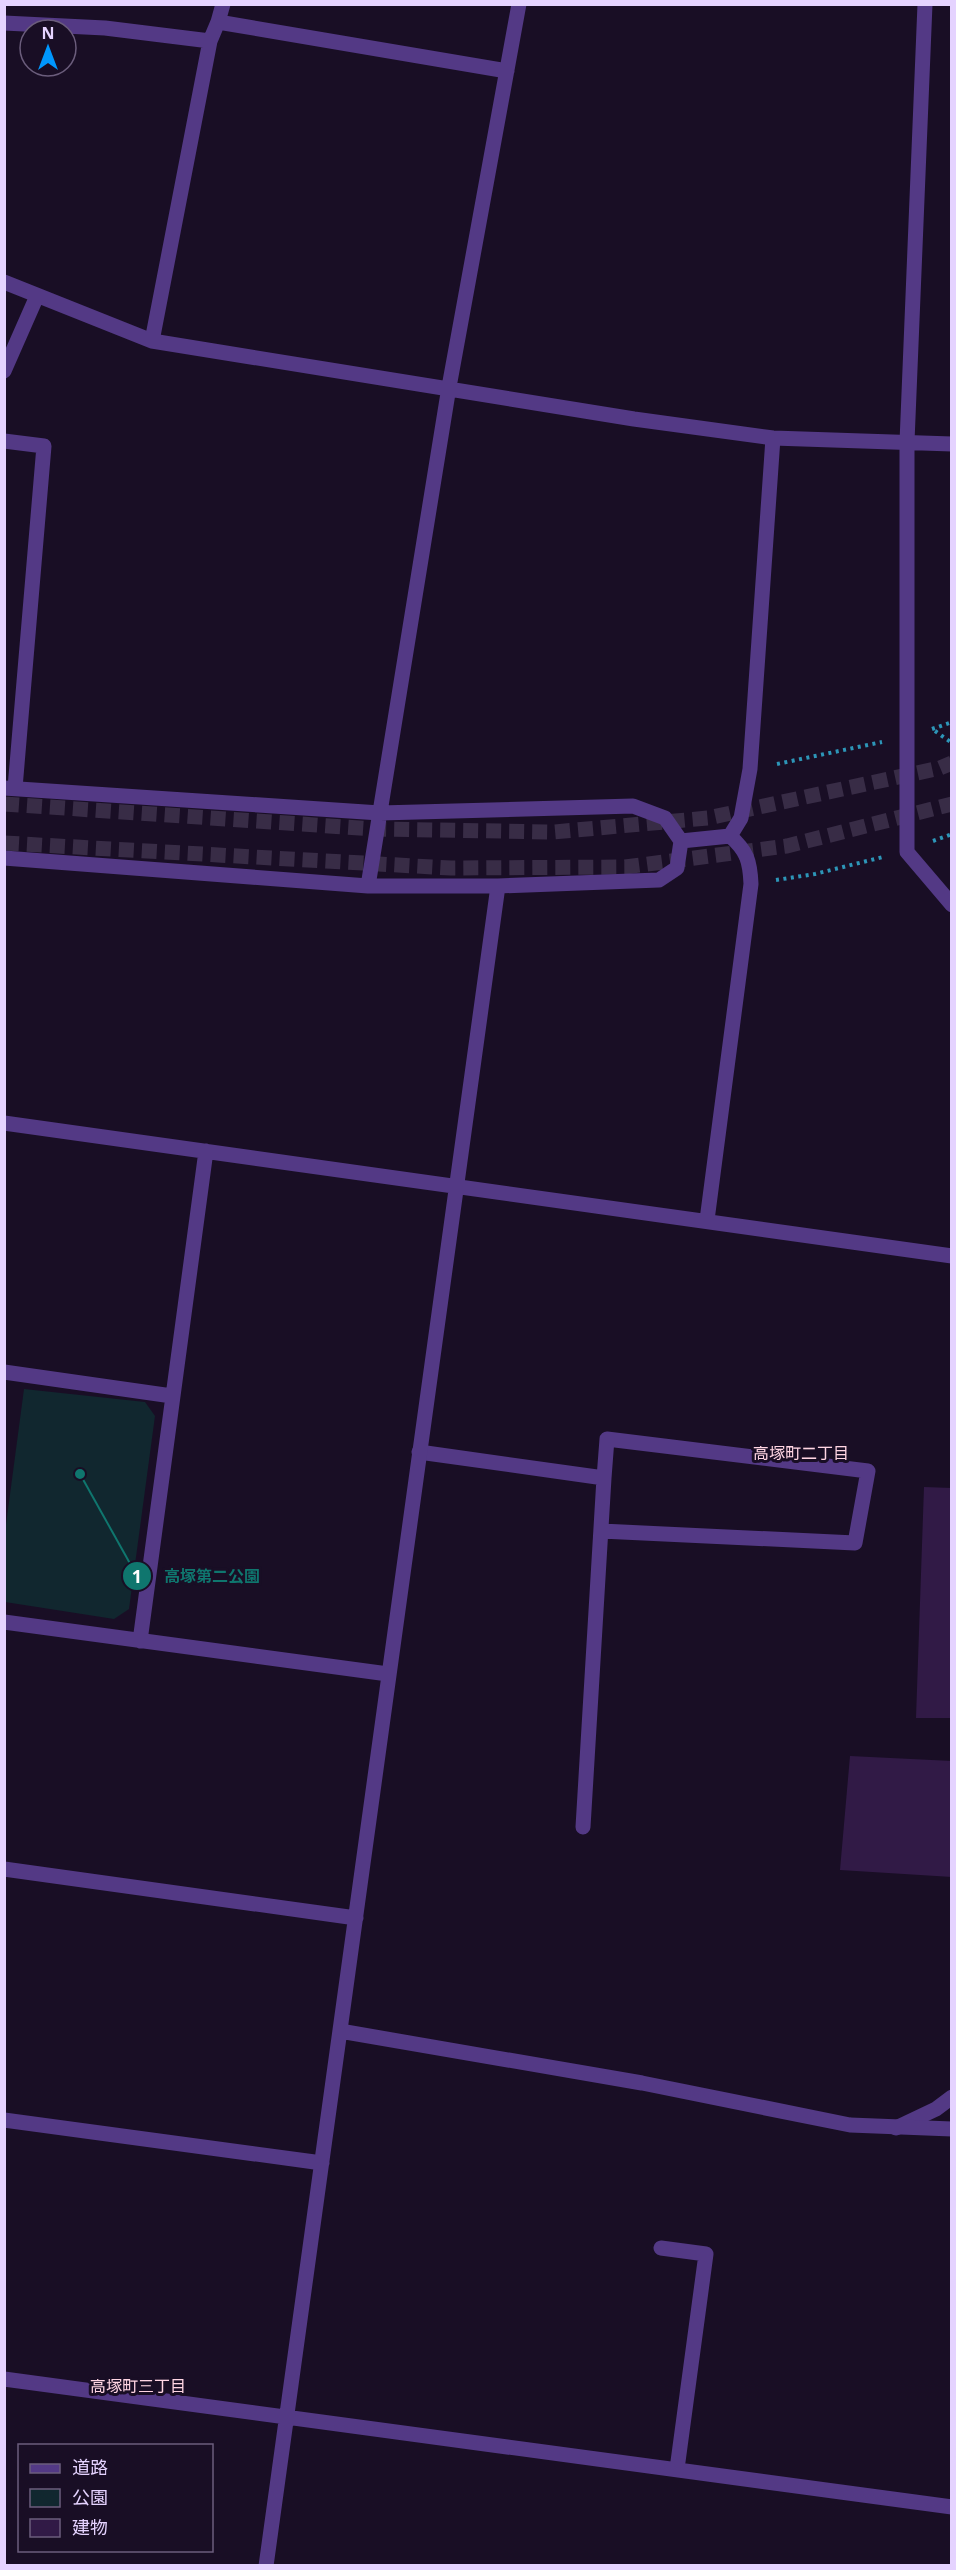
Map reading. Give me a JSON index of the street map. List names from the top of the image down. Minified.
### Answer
{"districts":["高塚町二丁目","高塚町三丁目"],"places":["高塚第二公園"],"legend":["道路","公園","建物"],"north":"top"}
